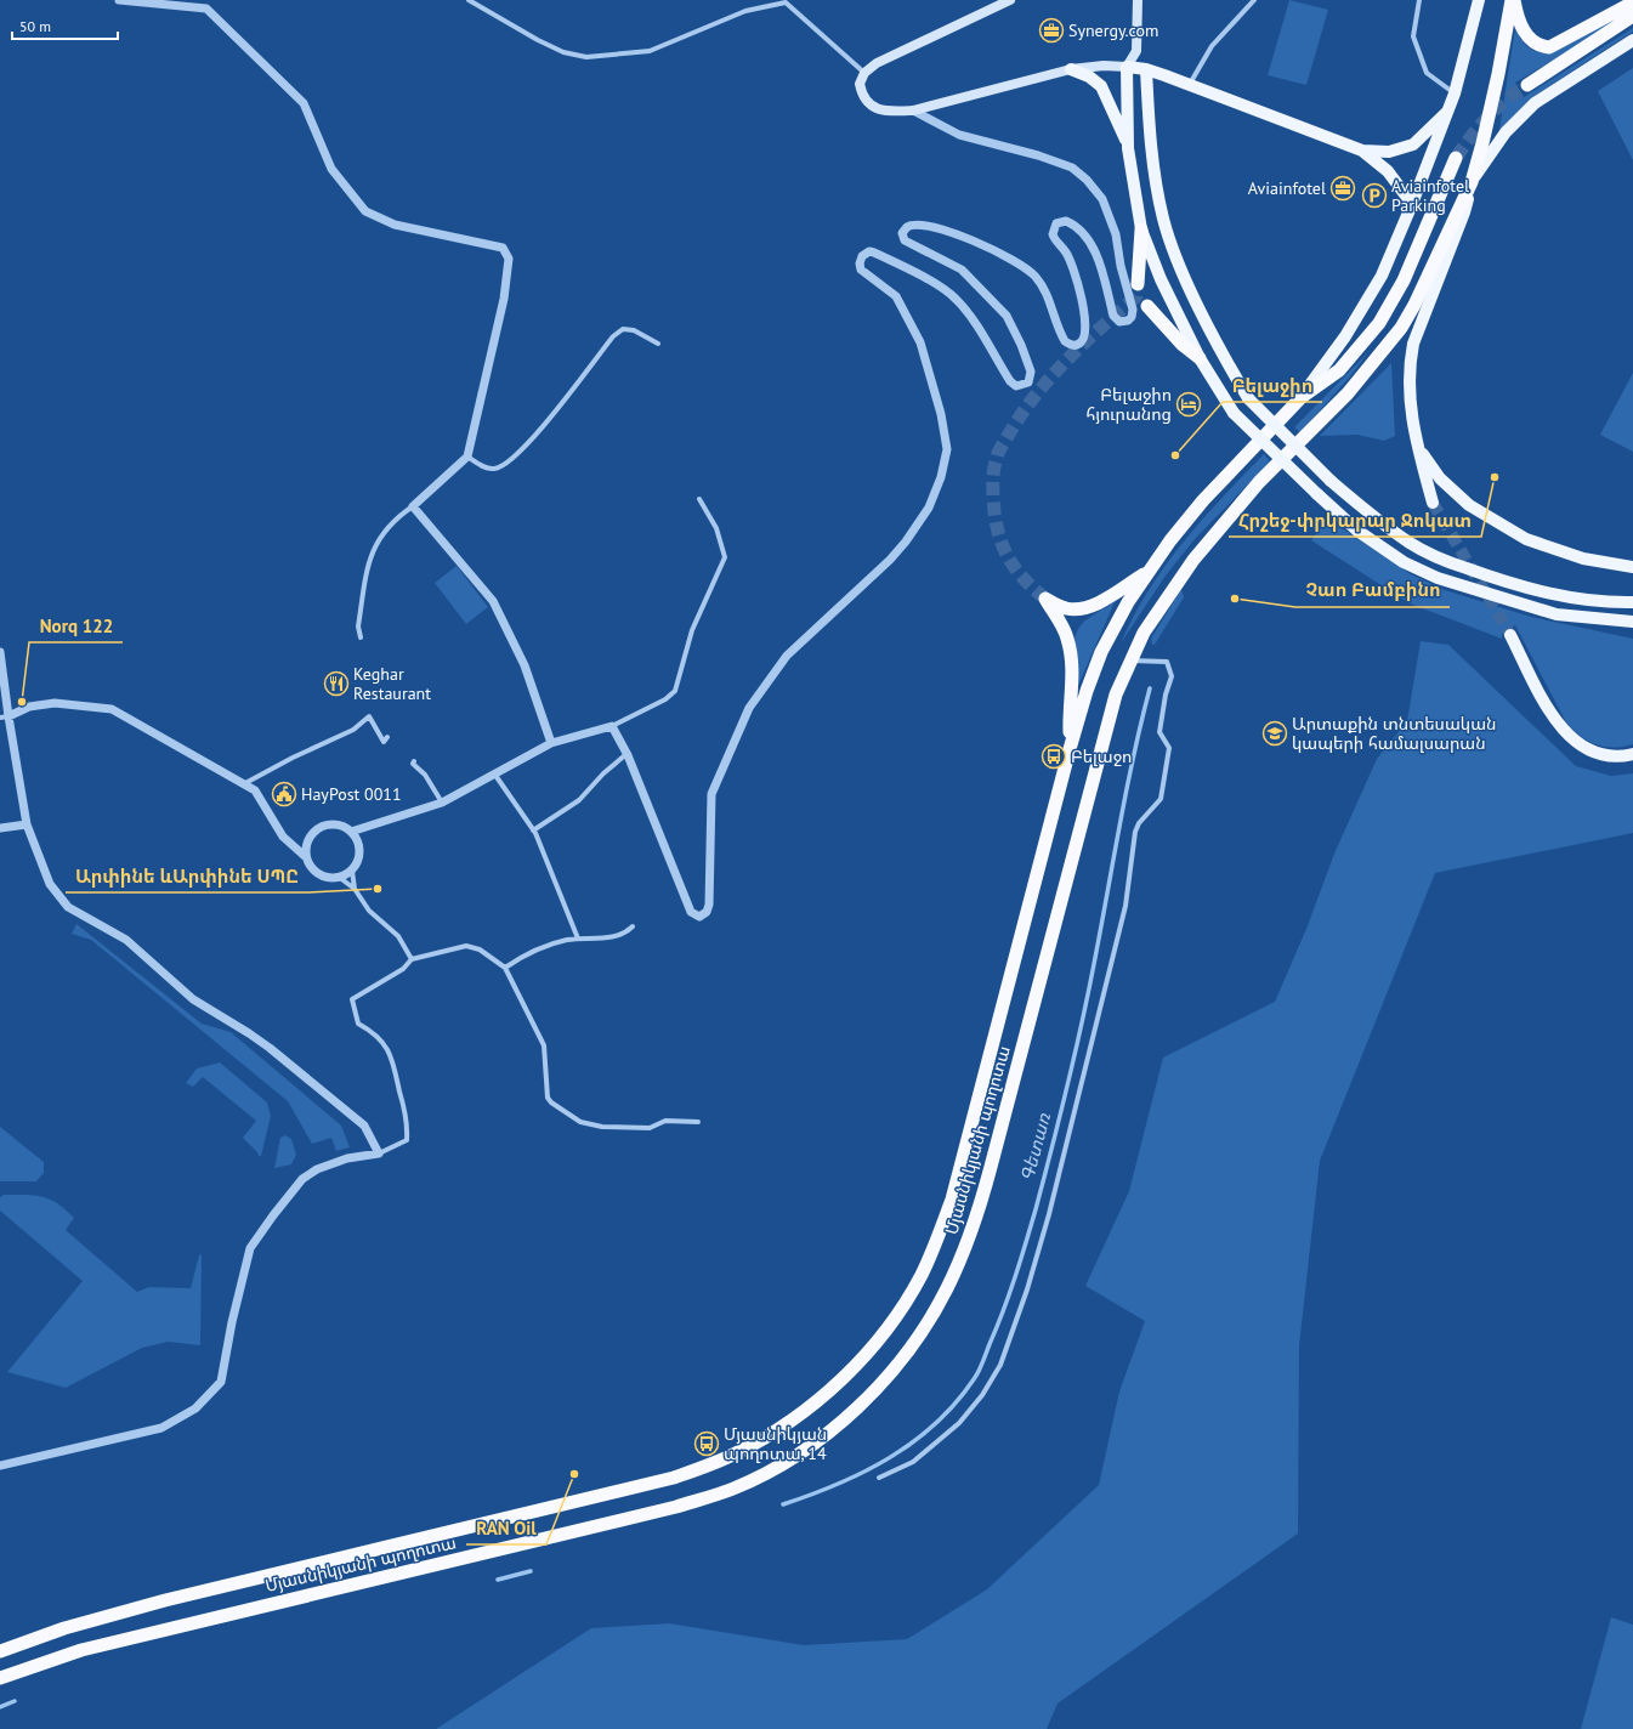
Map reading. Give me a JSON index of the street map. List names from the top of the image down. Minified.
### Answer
{"streets":{"highway":["Մյասնիկյանի պողոտա"]},"water":["Գետառ"],"places":{"office":["Synergy.com","Aviainfotel"],"parking":["Aviainfotel Parking"],"hotel":["Բելաջիո հյուրանոց"],"other":["Բելաջիո","Հրշեջ-փրկարար Ջոկատ","Չաո Բամբինո","Norq 122","Արփինե ևԱրփինե ՍՊԸ","RAN Oil"],"restaurant":["Keghar Restaurant"],"school or university":["Արտաքին տնտեսական կապերի համալսարան"],"bus stop":["Բելաջո","Մյասնիկյան պողոտա, 14"],"public building":["HayPost 0011"]},"scale_bar":"50 m"}
